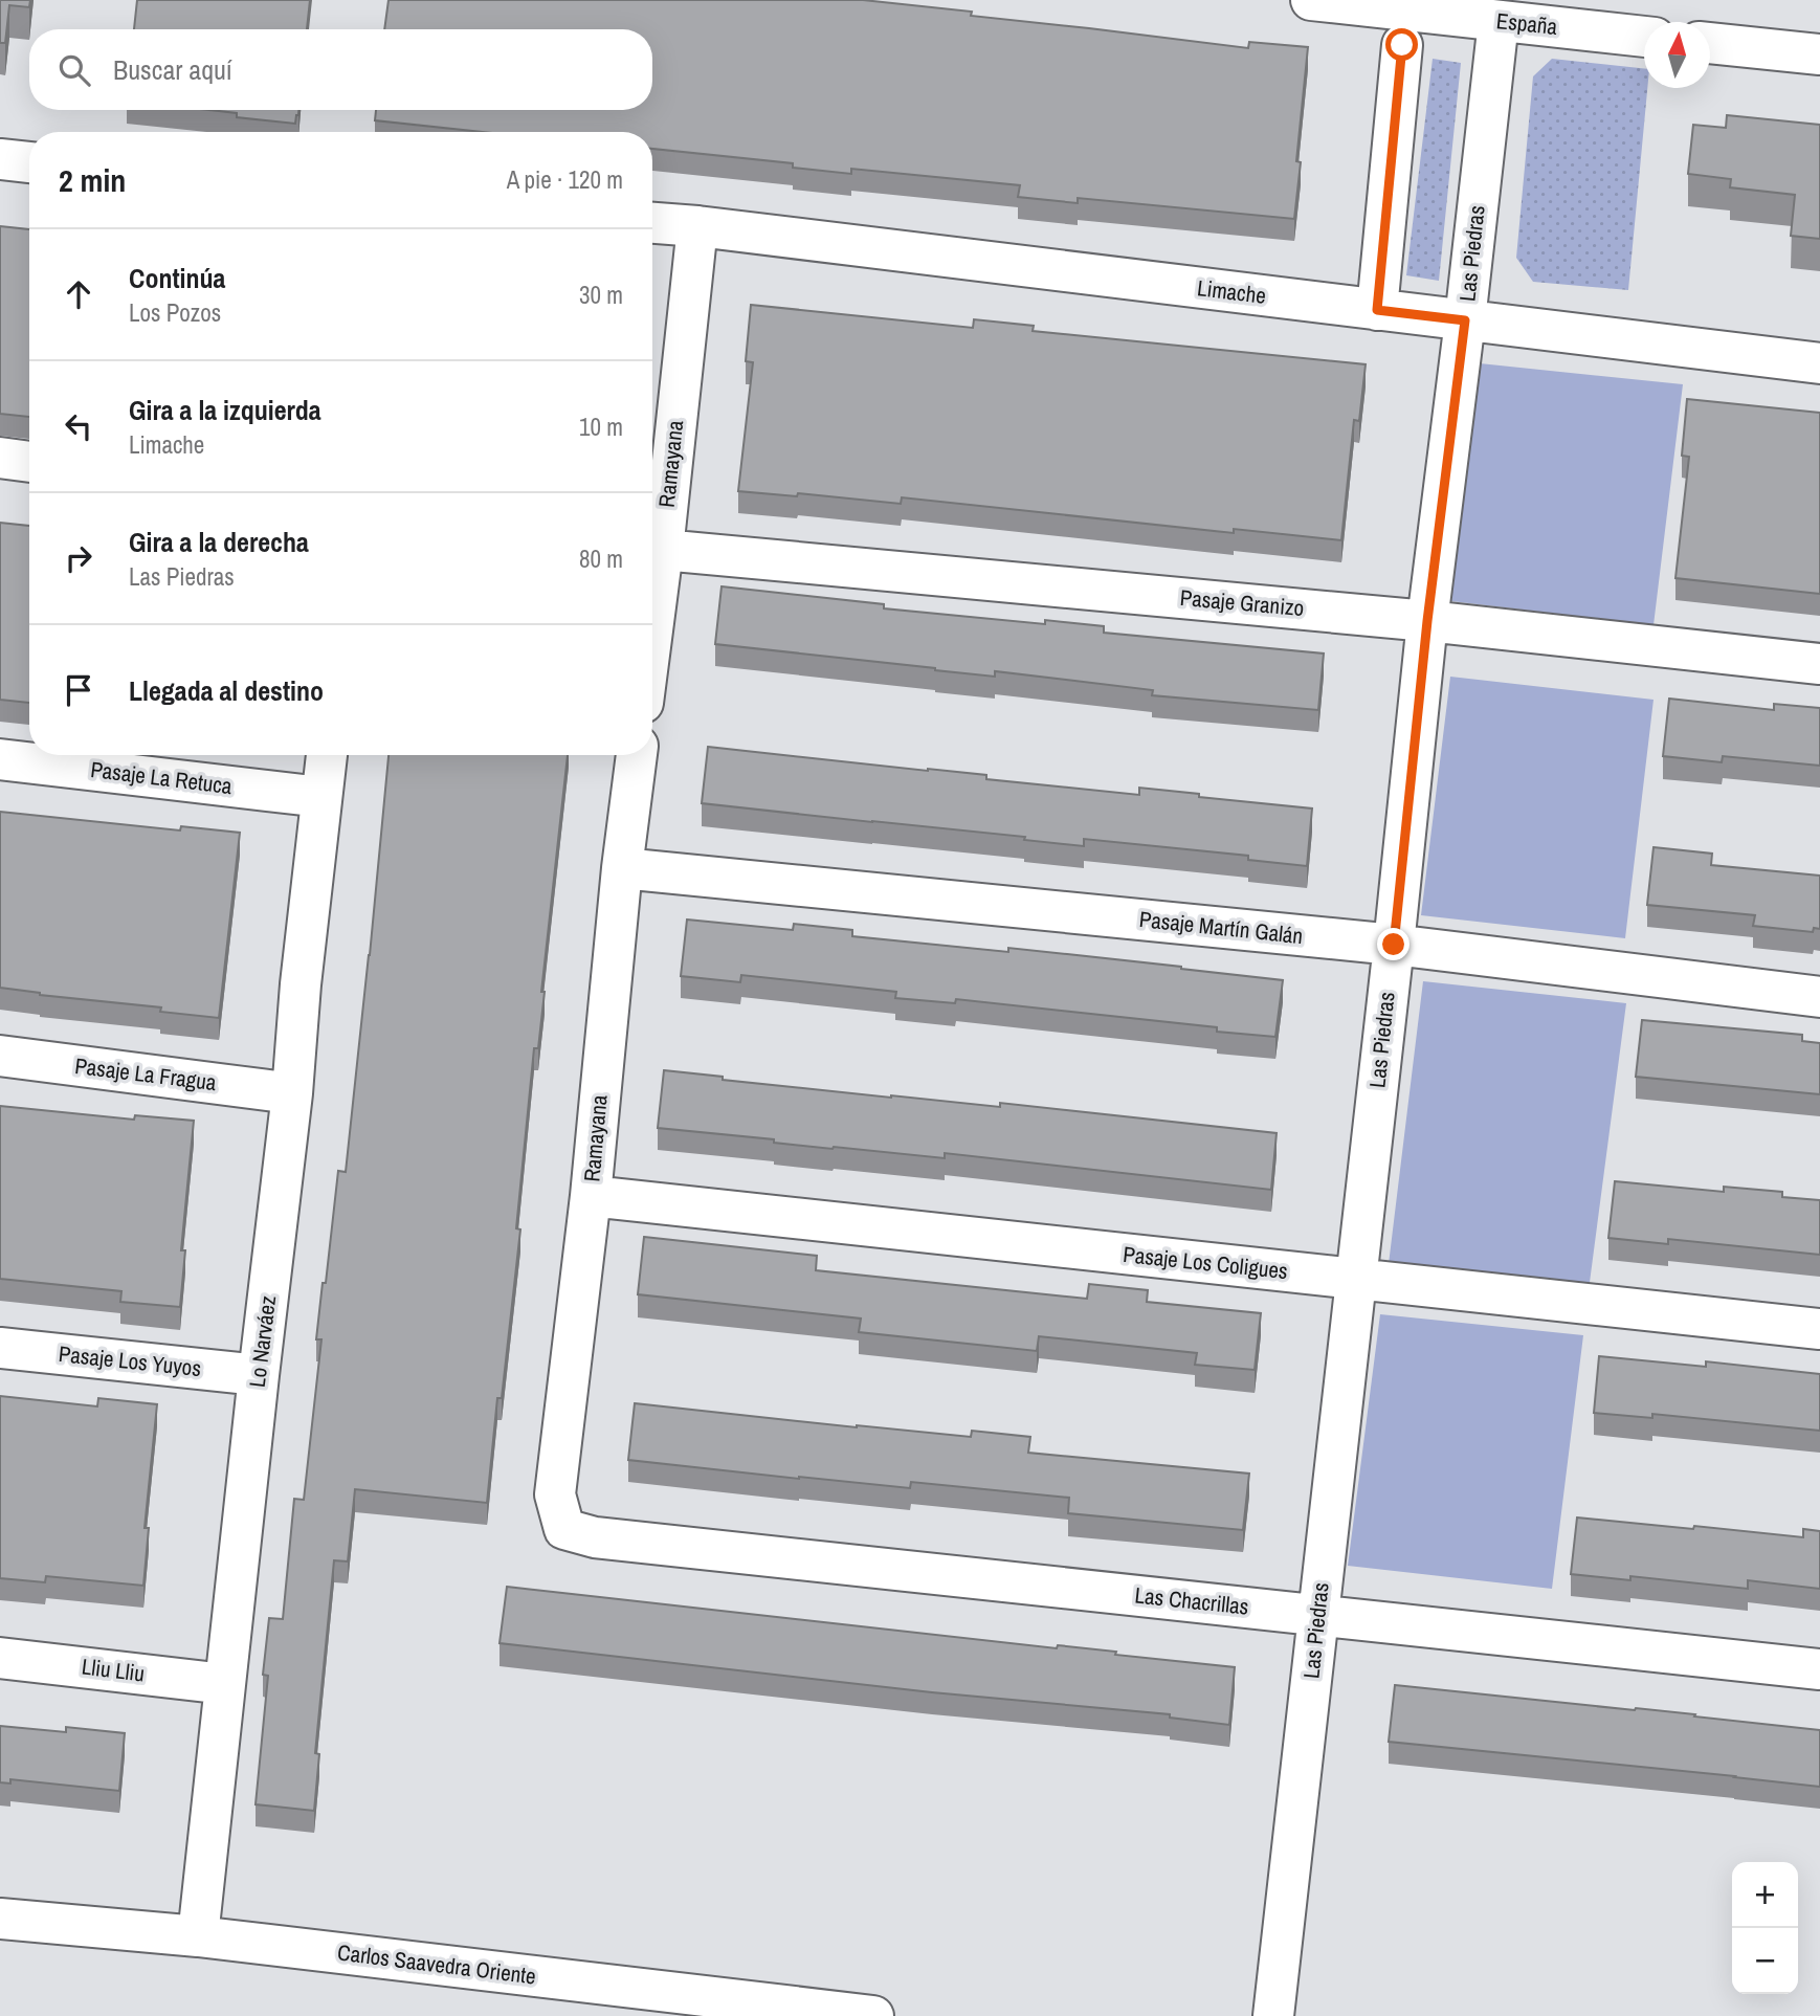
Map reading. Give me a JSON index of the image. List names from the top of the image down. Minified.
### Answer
{"streets":{"street":["España","Las Piedras","Limache","Ramayana","Pasaje Granizo","Pasaje La Retuca","Pasaje Martín Galán","Pasaje La Fragua","Pasaje Los Coligues","Lo Narváez","Pasaje Los Yuyos","Las Chacrillas","Lliu Lliu","Carlos Saavedra Oriente"]},"crossings":[["España","Las Piedras"],["Las Piedras","Limache"],["Las Piedras","Pasaje Granizo"],["Las Piedras","Pasaje Martín Galán"],["Las Piedras","Pasaje Los Coligues"],["Las Piedras","Las Chacrillas"],["Limache","Ramayana"],["Ramayana","Pasaje Granizo"],["Ramayana","Pasaje Martín Galán"],["Ramayana","Pasaje Los Coligues"],["Ramayana","Las Chacrillas"],["Pasaje La Retuca","Lo Narváez"],["Pasaje La Fragua","Lo Narváez"],["Lo Narváez","Pasaje Los Yuyos"],["Lo Narváez","Lliu Lliu"],["Lo Narváez","Carlos Saavedra Oriente"]],"north":"top","page":{"search":"Buscar aquí","heading":["2 min","A pie · 120 m"],"list":[["Continúa","Los Pozos","30 m"],["Gira a la izquierda","Limache","10 m"],["Gira a la derecha","Las Piedras","80 m"],"Llegada al destino"],"map_buttons":["+","−"]}}
